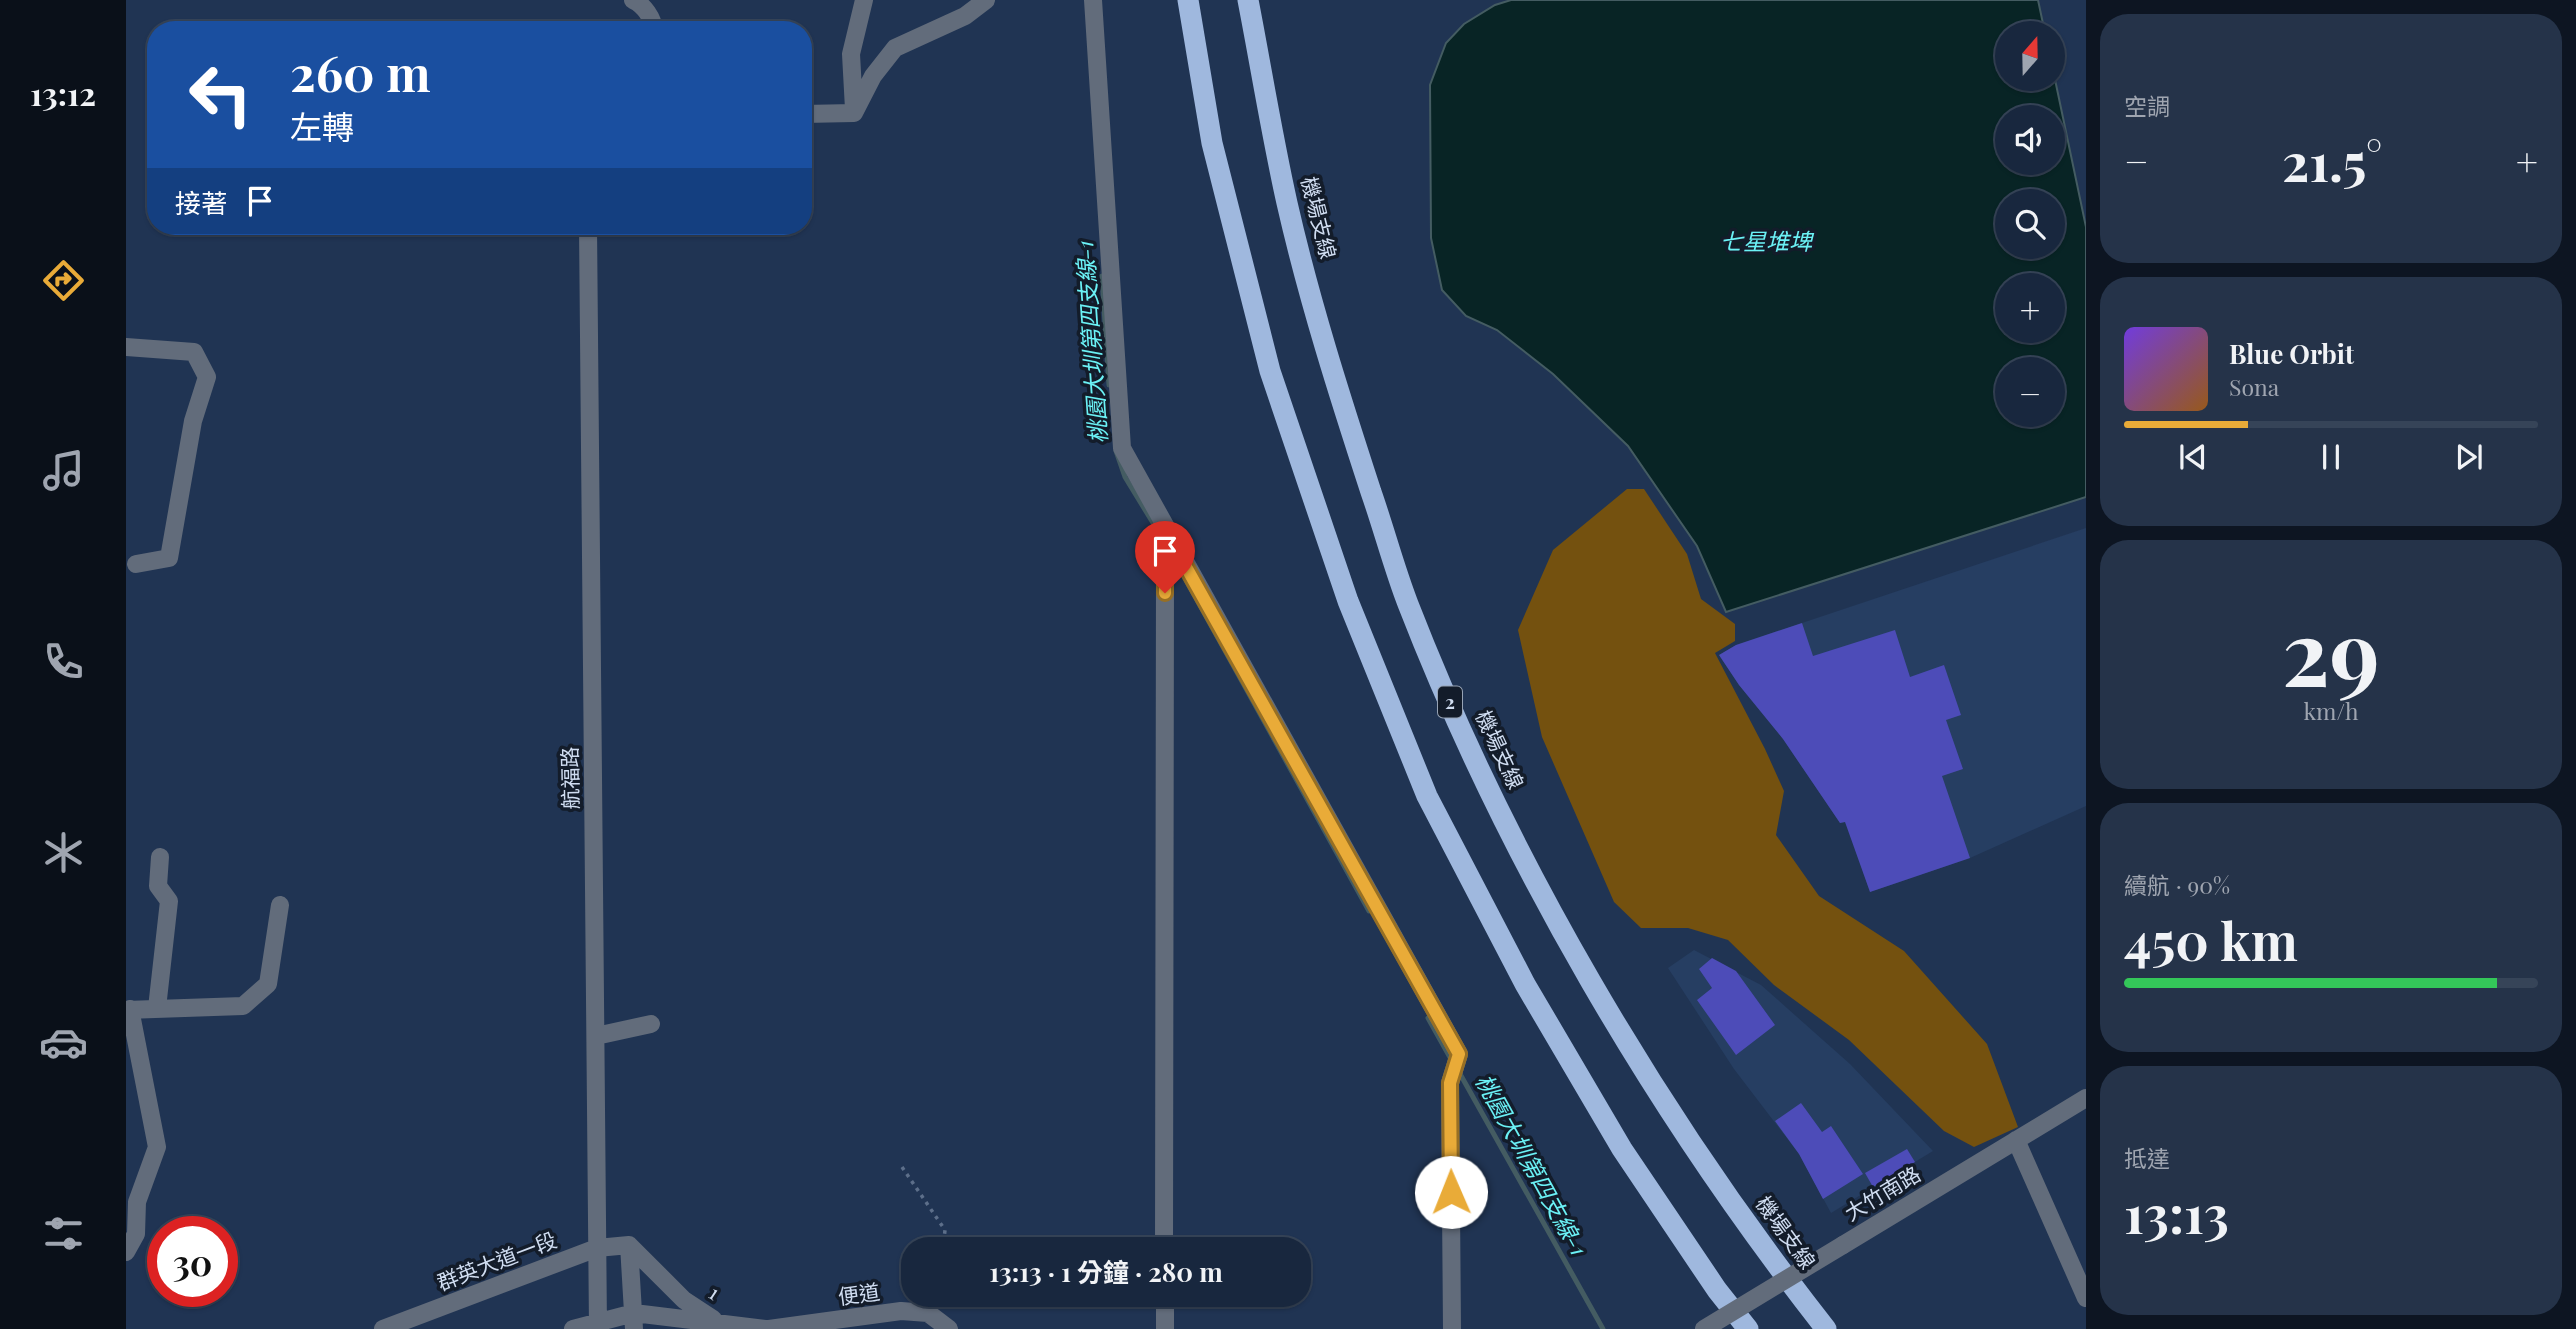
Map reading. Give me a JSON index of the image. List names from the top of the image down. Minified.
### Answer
{"streets":{"highway":["機場支線","2"],"street":["航福路","大竹南路","群英大道一段","1","便道"]},"crossings":[["航福路","群英大道一段"],["群英大道一段","1"],["1","便道"]],"water":["七星堆埤","桃園大圳第四支線-1"],"north":"top","page":{"tabs":"13:12","tile":["空調",["29","km/h"],["續航 · 90%","450 km"],["抵達","13:13"]],"map_buttons":["+","−"],"turn":["260 m","左轉"],"heat":["−","21.5°","+"],"then":"接著","song":["Blue Orbit","Sona"],"limit":"30","trip":"13:13 · 1 分鐘 · 280 m"}}
